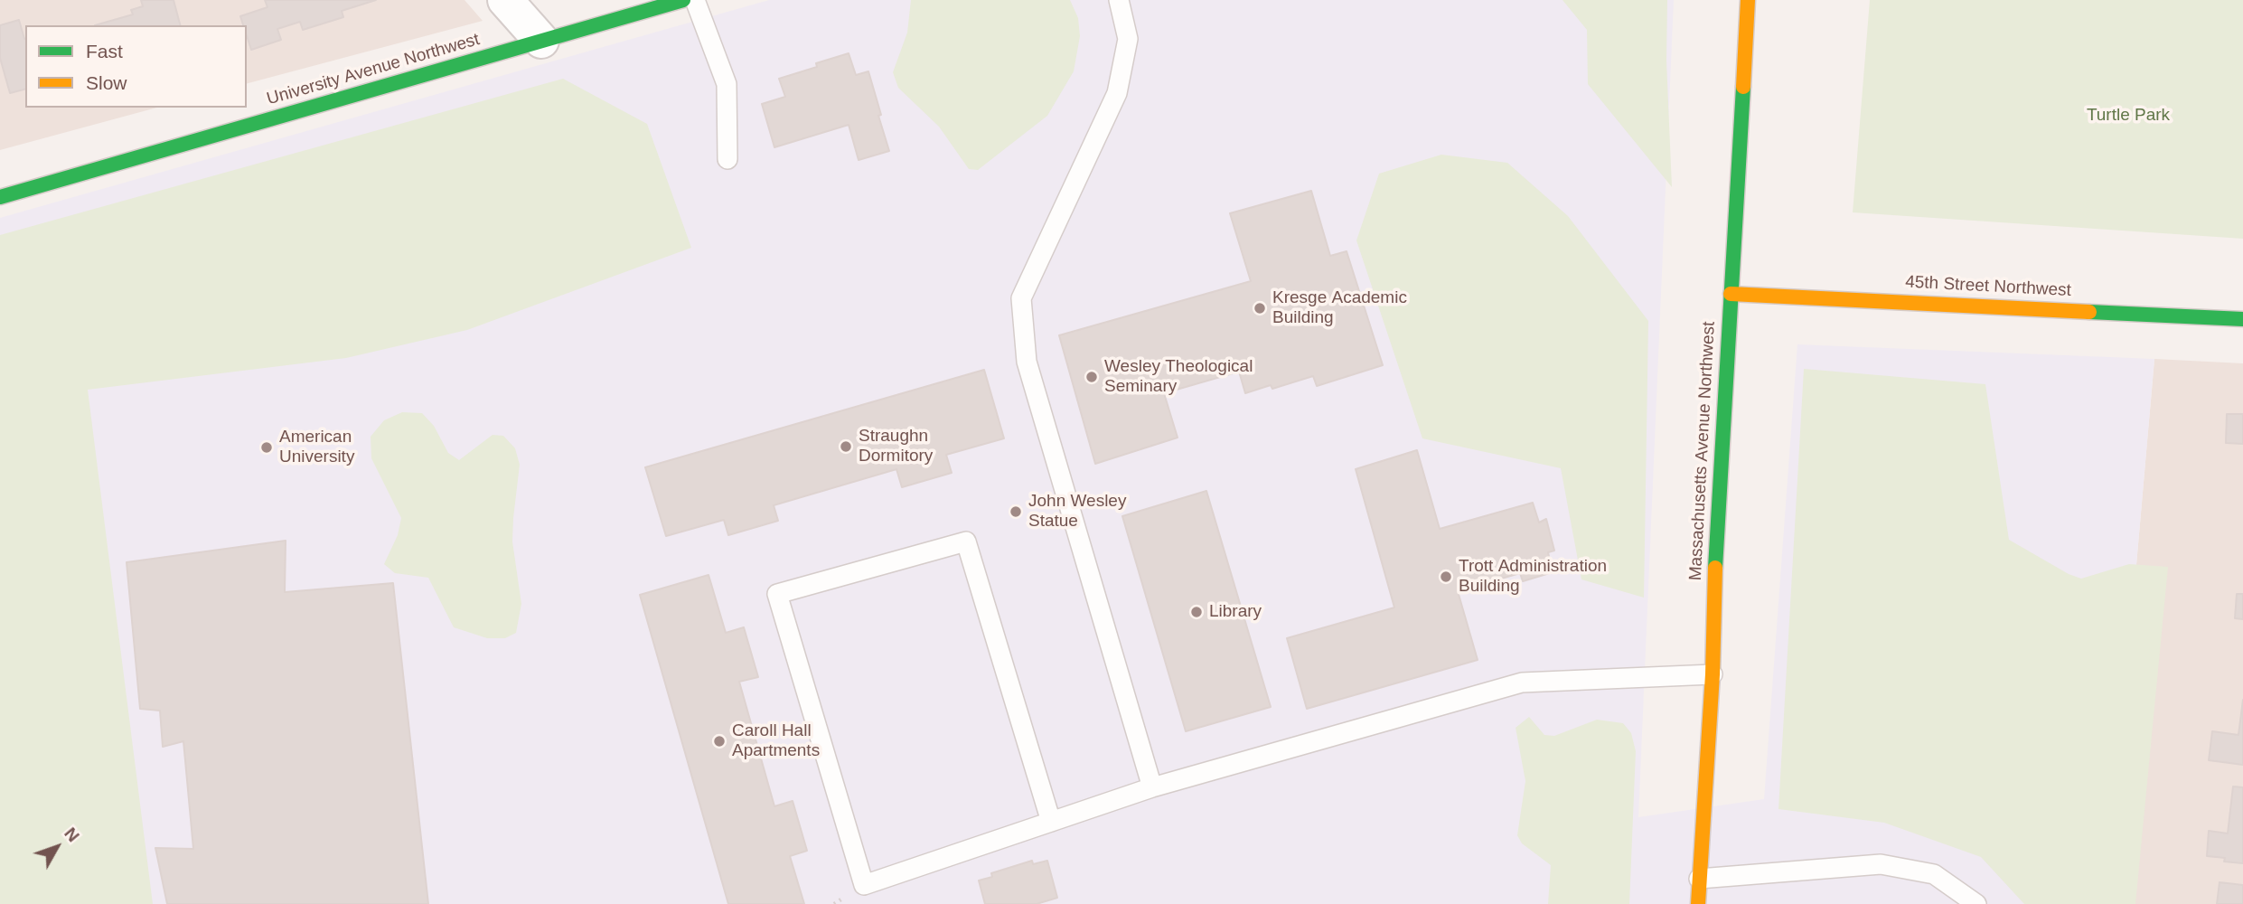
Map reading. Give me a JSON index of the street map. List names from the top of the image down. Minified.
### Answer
{"streets":{"street":["University Avenue Northwest","45th Street Northwest","Massachusetts Avenue Northwest"]},"crossings":[["45th Street Northwest","Massachusetts Avenue Northwest"]],"parks":["Turtle Park"],"places":["Kresge Academic Building","Wesley Theological Seminary","Straughn Dormitory","American University","John Wesley Statue","Trott Administration Building","Library","Caroll Hall Apartments"],"legend":["Fast","Slow"],"north":"top right"}
